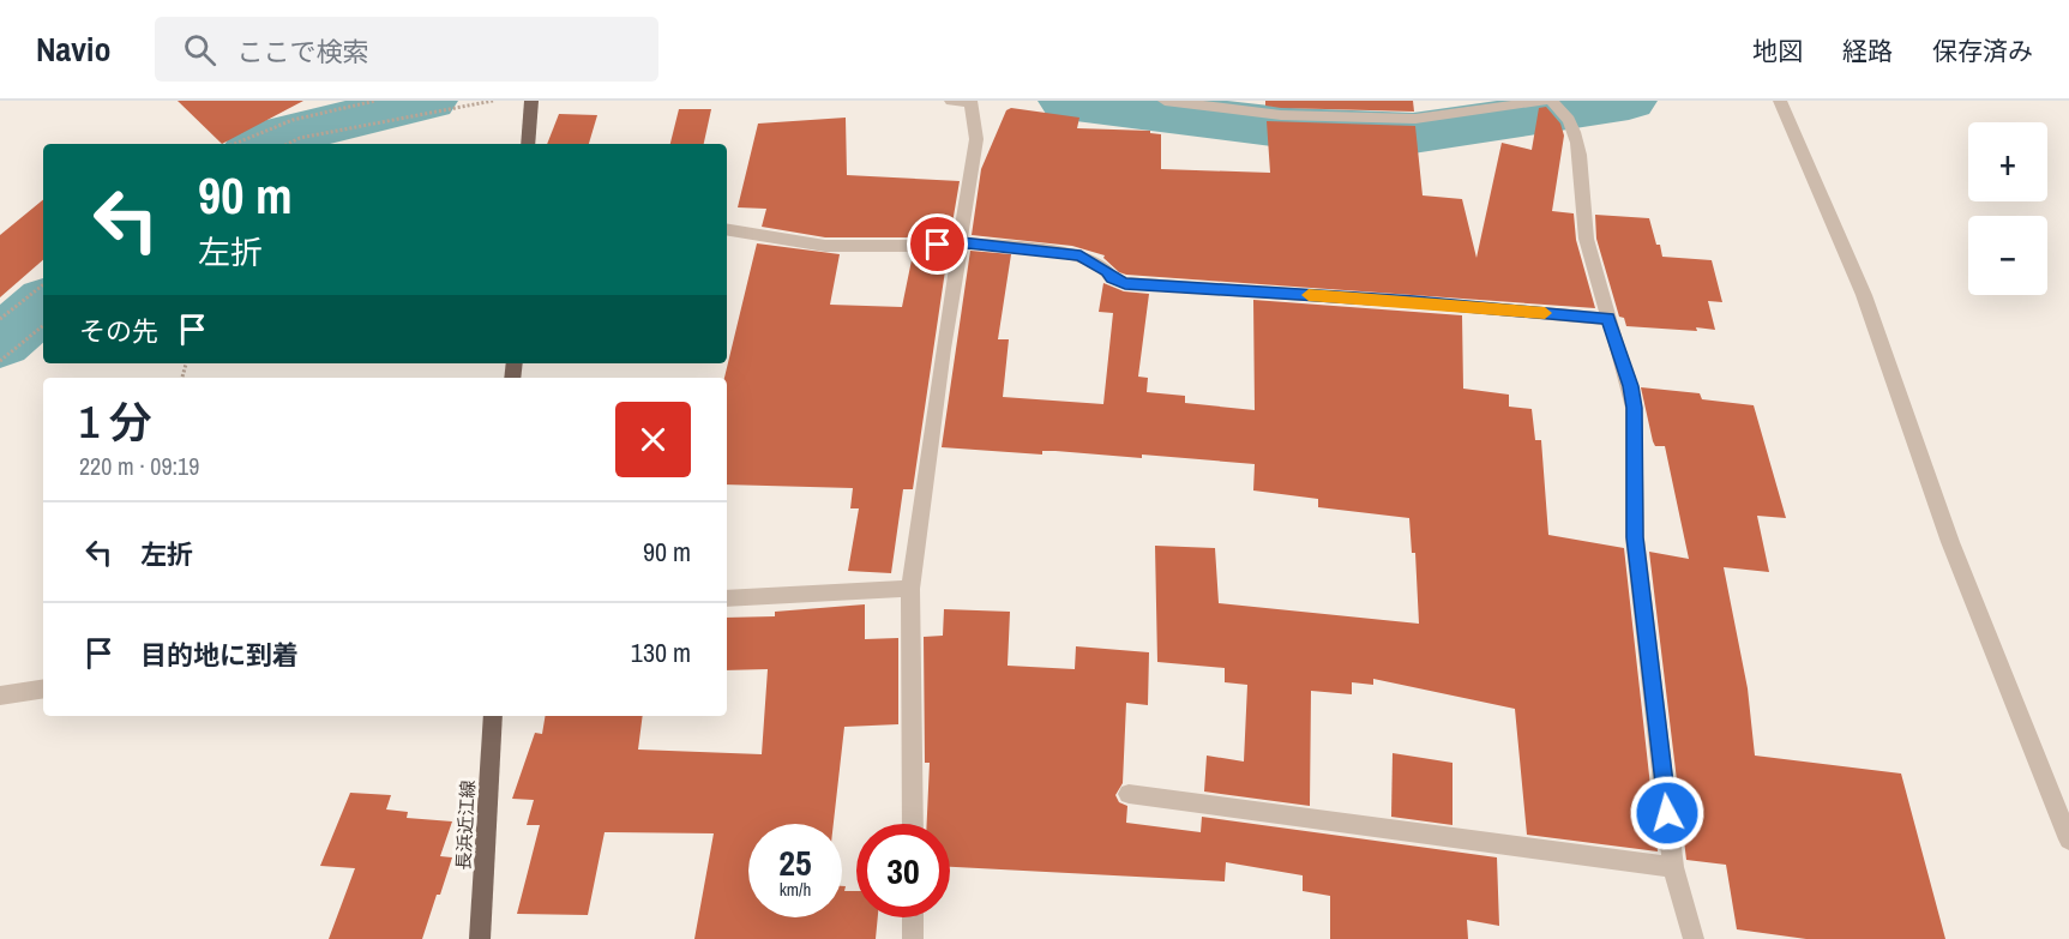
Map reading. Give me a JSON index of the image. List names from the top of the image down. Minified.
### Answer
{"streets":{"main road":["長浜近江線"]},"page":{"header":"Navio","search":"ここで検索","nav":["地図","経路","保存済み"],"map_buttons":["+","−"],"turn":["90 m","左折"],"then":"その先","heading":["1 分","220 m · 09:19"],"list":[{"name":"左折","value":"90 m"},{"name":"目的地に到着","value":"130 m"}],"speed":"25 km/h","limit":"30"}}
